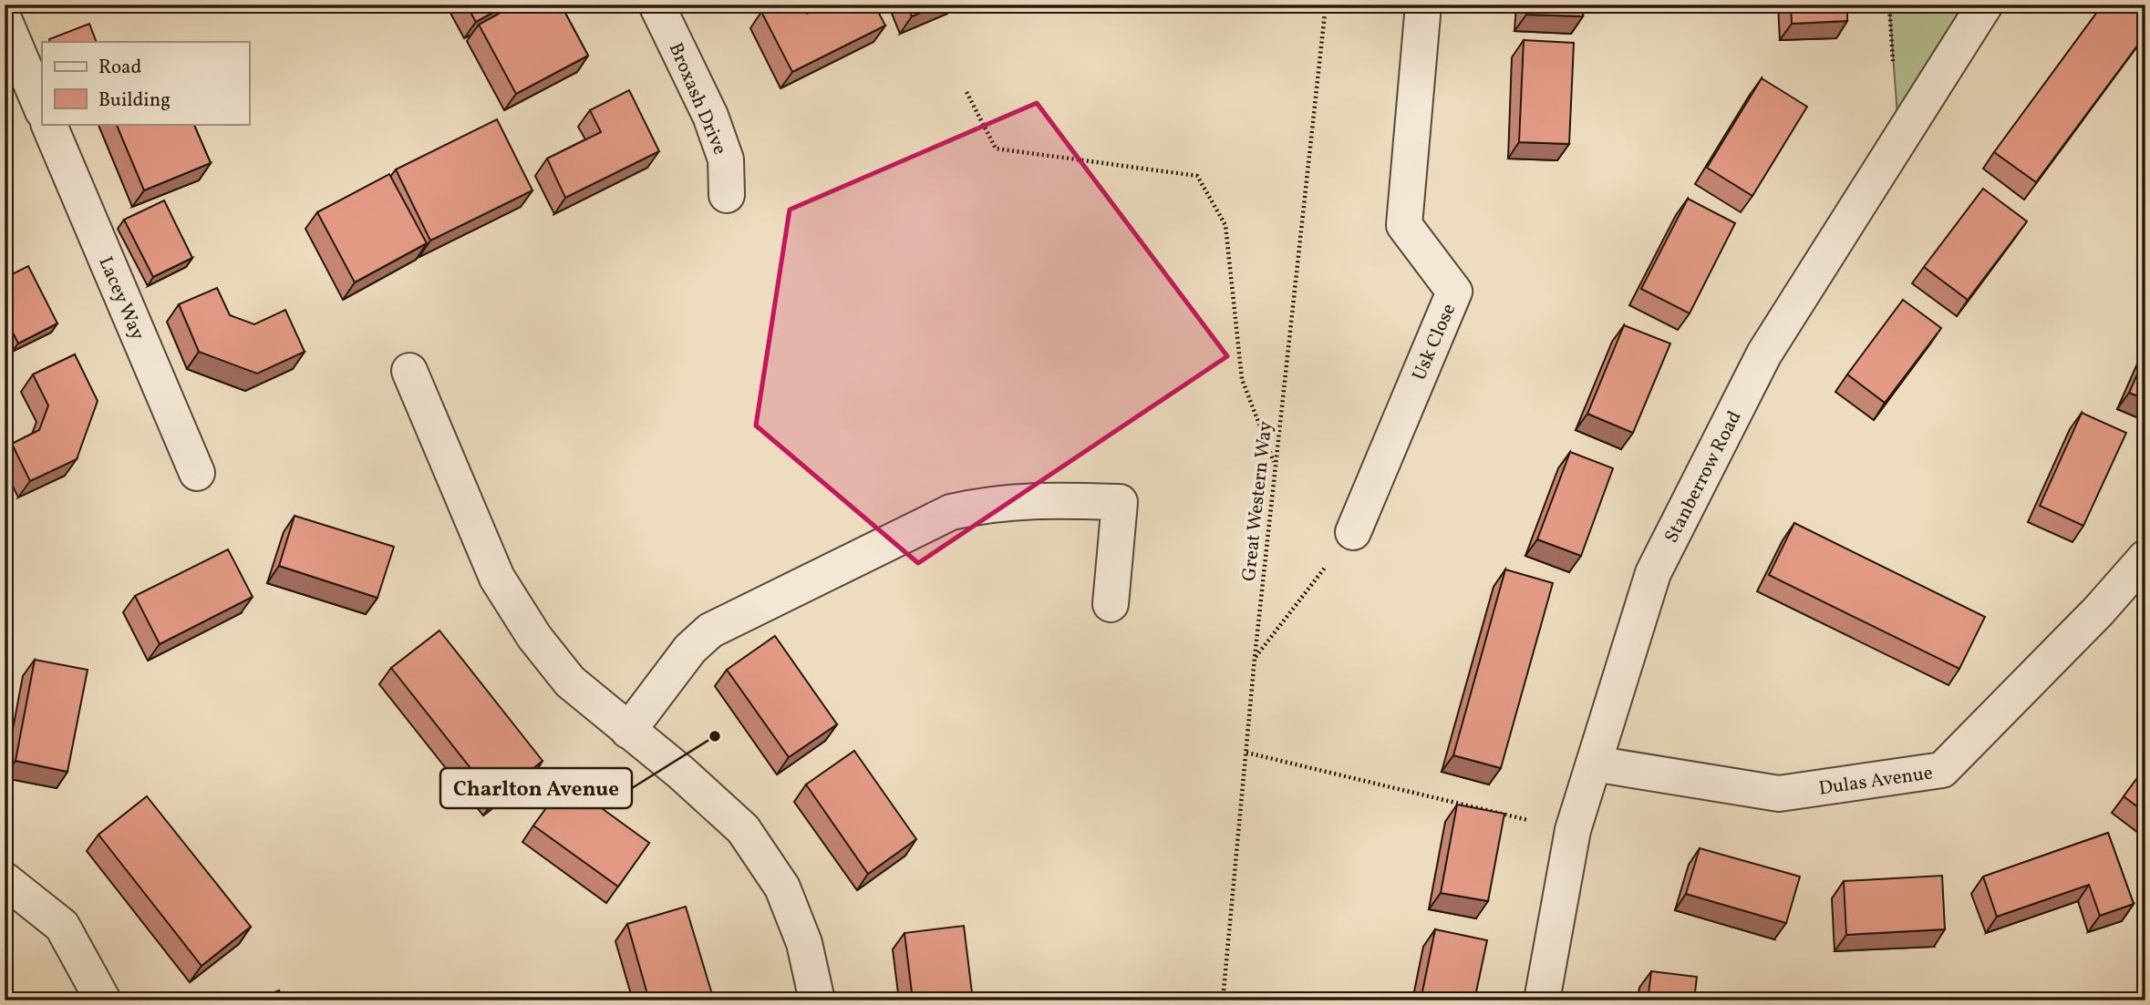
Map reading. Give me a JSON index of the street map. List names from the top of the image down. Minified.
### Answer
{"streets":{"street":["Broxash Drive","Lacey Way","Usk Close","Stanberrow Road","Dulas Avenue"],"path":["Great Western Way"]},"crossings":[["Stanberrow Road","Dulas Avenue"]],"places":["Charlton Avenue"],"legend":["Road","Building"]}
